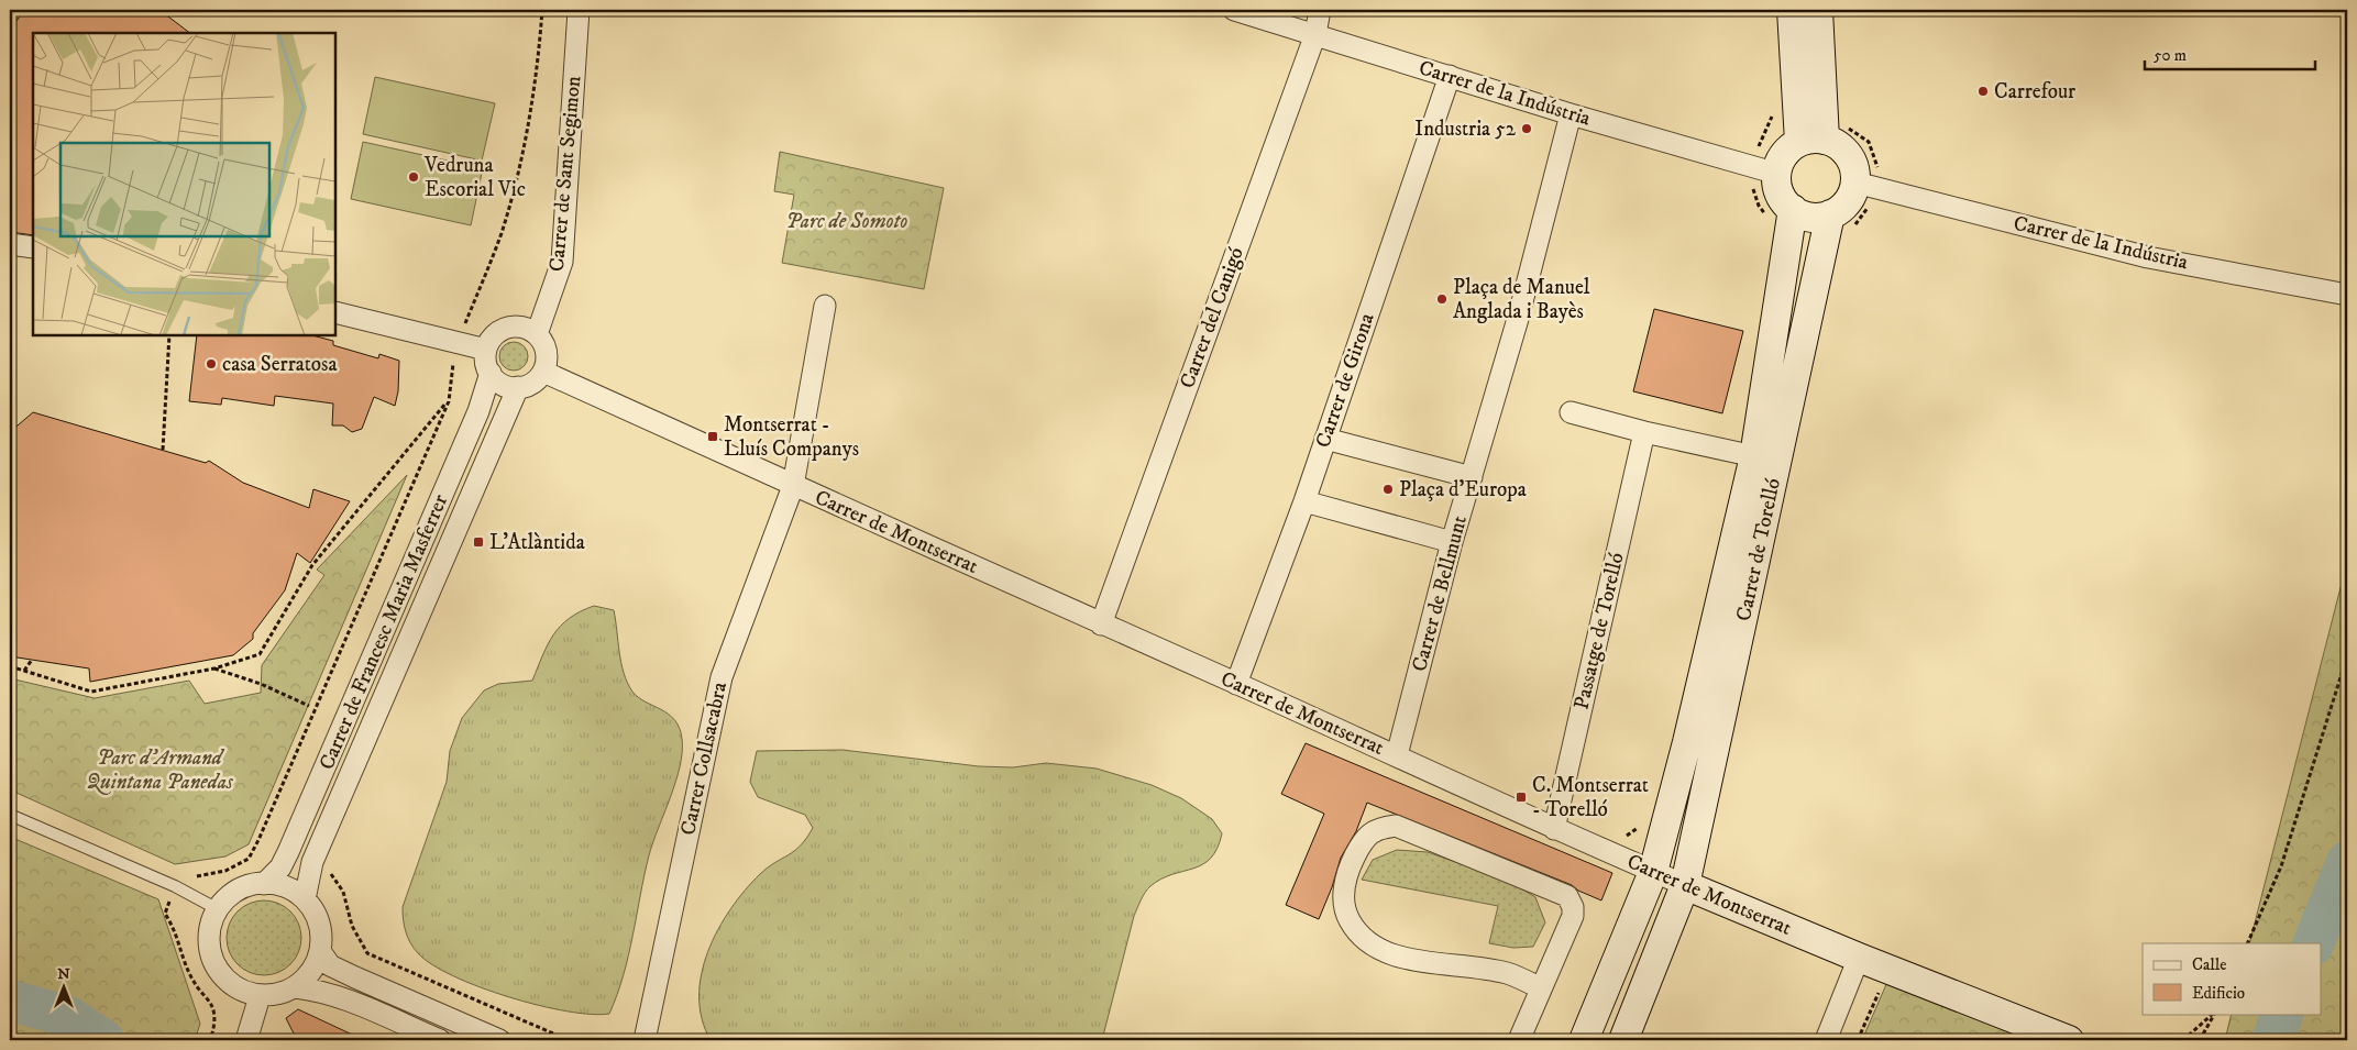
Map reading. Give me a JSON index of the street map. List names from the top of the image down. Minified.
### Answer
{"streets":{"street":["Carrer de la Indústria","Carrer de Sant Segimon","Carrer del Canigó","Carrer de Girona","Carrer de Montserrat","Carrer de Torelló","Carrer de Bellmunt","Passatge de Torelló","Carrer de Francesc Maria Masferrer","Carrer Collsacabra"]},"crossings":[["Carrer de la Indústria","Carrer del Canigó"],["Carrer de la Indústria","Carrer de Girona"],["Carrer de la Indústria","Carrer de Torelló"],["Carrer de la Indústria","Carrer de Bellmunt"],["Carrer de Sant Segimon","Carrer de Montserrat"],["Carrer de Sant Segimon","Carrer de Francesc Maria Masferrer"],["Carrer del Canigó","Carrer de Montserrat"],["Carrer de Girona","Carrer de Montserrat"],["Carrer de Montserrat","Carrer de Torelló"],["Carrer de Montserrat","Carrer de Bellmunt"],["Carrer de Montserrat","Passatge de Torelló"],["Carrer de Montserrat","Carrer de Francesc Maria Masferrer"],["Carrer de Montserrat","Carrer Collsacabra"]],"parks":["Parc de Somoto","Parc d'Armand Quintana Panedas"],"places":{"other":["Carrefour","Industria 52","Vedruna Escorial Vic","Plaça de Manuel Anglada i Bayès","casa Serratosa","Plaça d'Europa"],"transit":["Montserrat - Lluís Companys","L'Atlàntida","C. Montserrat - Torelló"]},"legend":["Calle","Edificio"],"scale_bar":"50 m","north":"top"}
